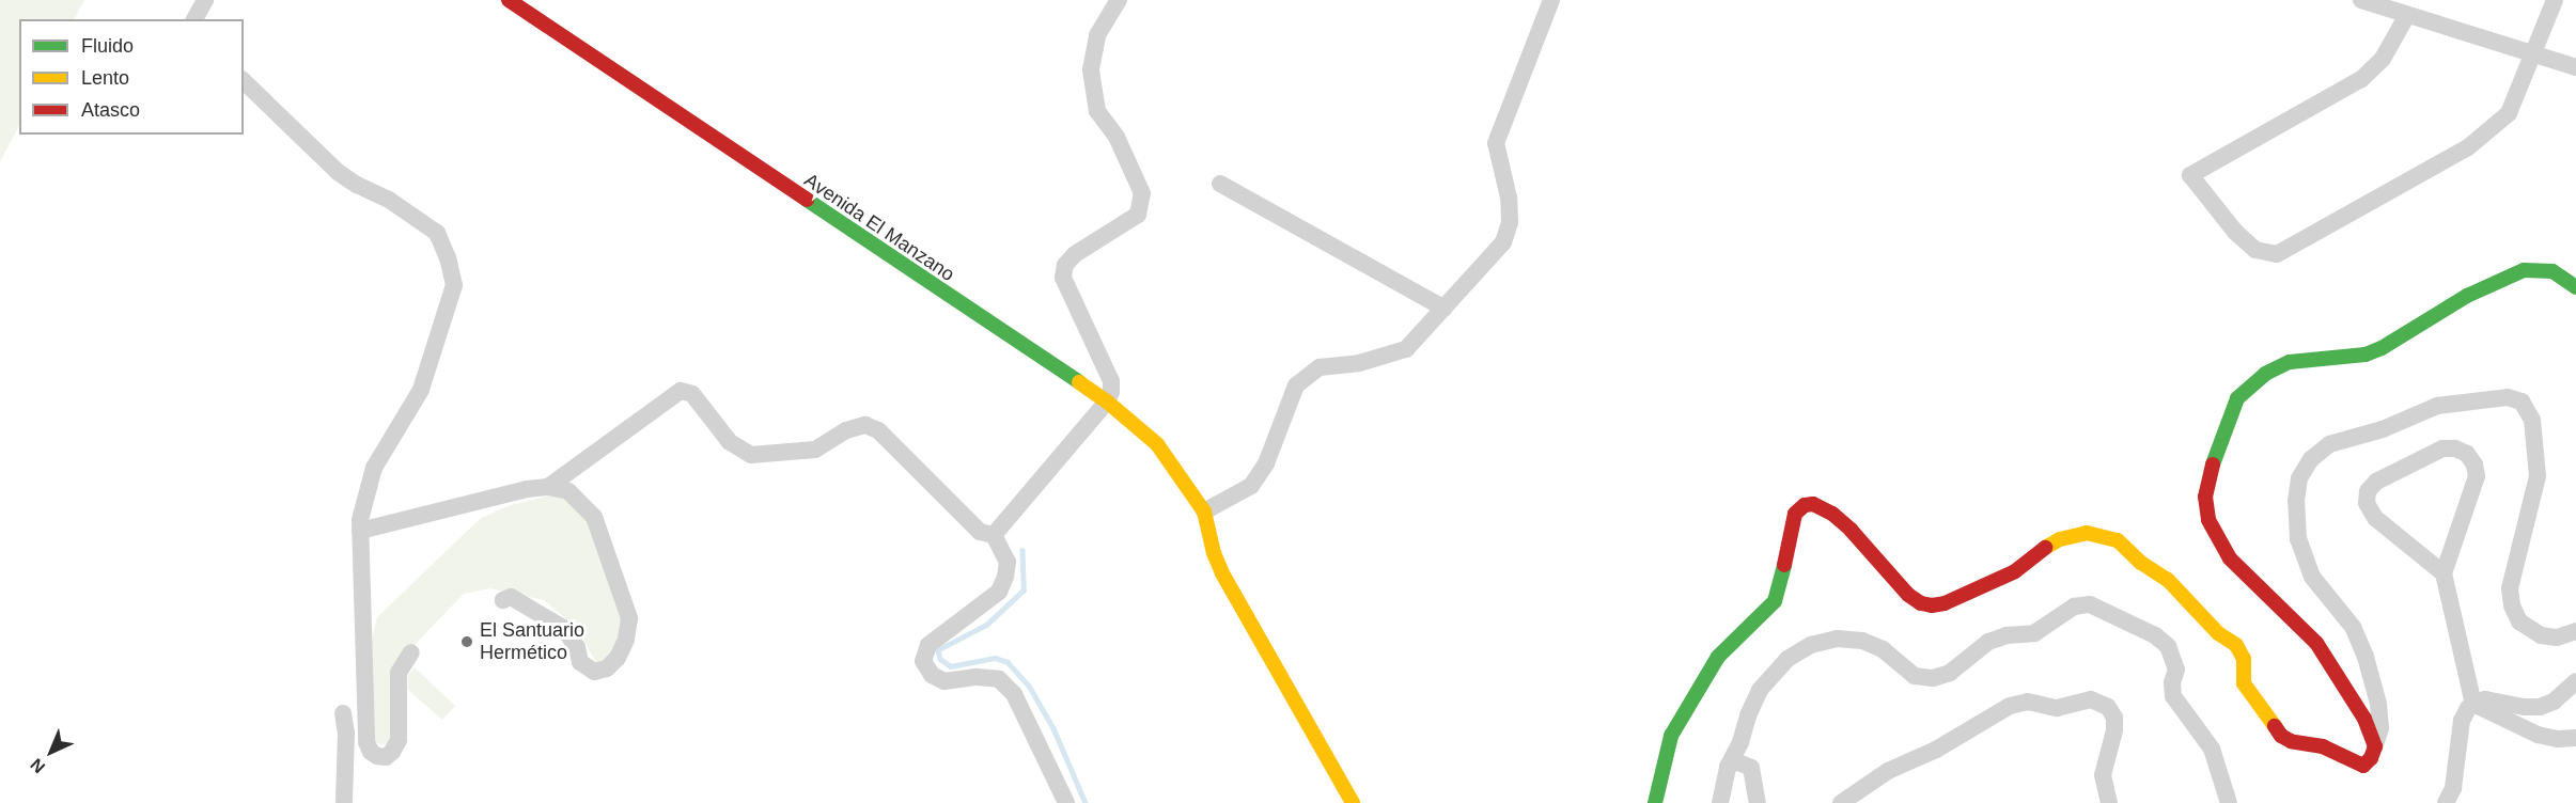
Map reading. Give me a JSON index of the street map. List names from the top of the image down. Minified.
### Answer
{"streets":{"street":["Avenida El Manzano"]},"places":["El Santuario Hermético"],"legend":["Fluido","Lento","Atasco"],"north":"bottom left"}
